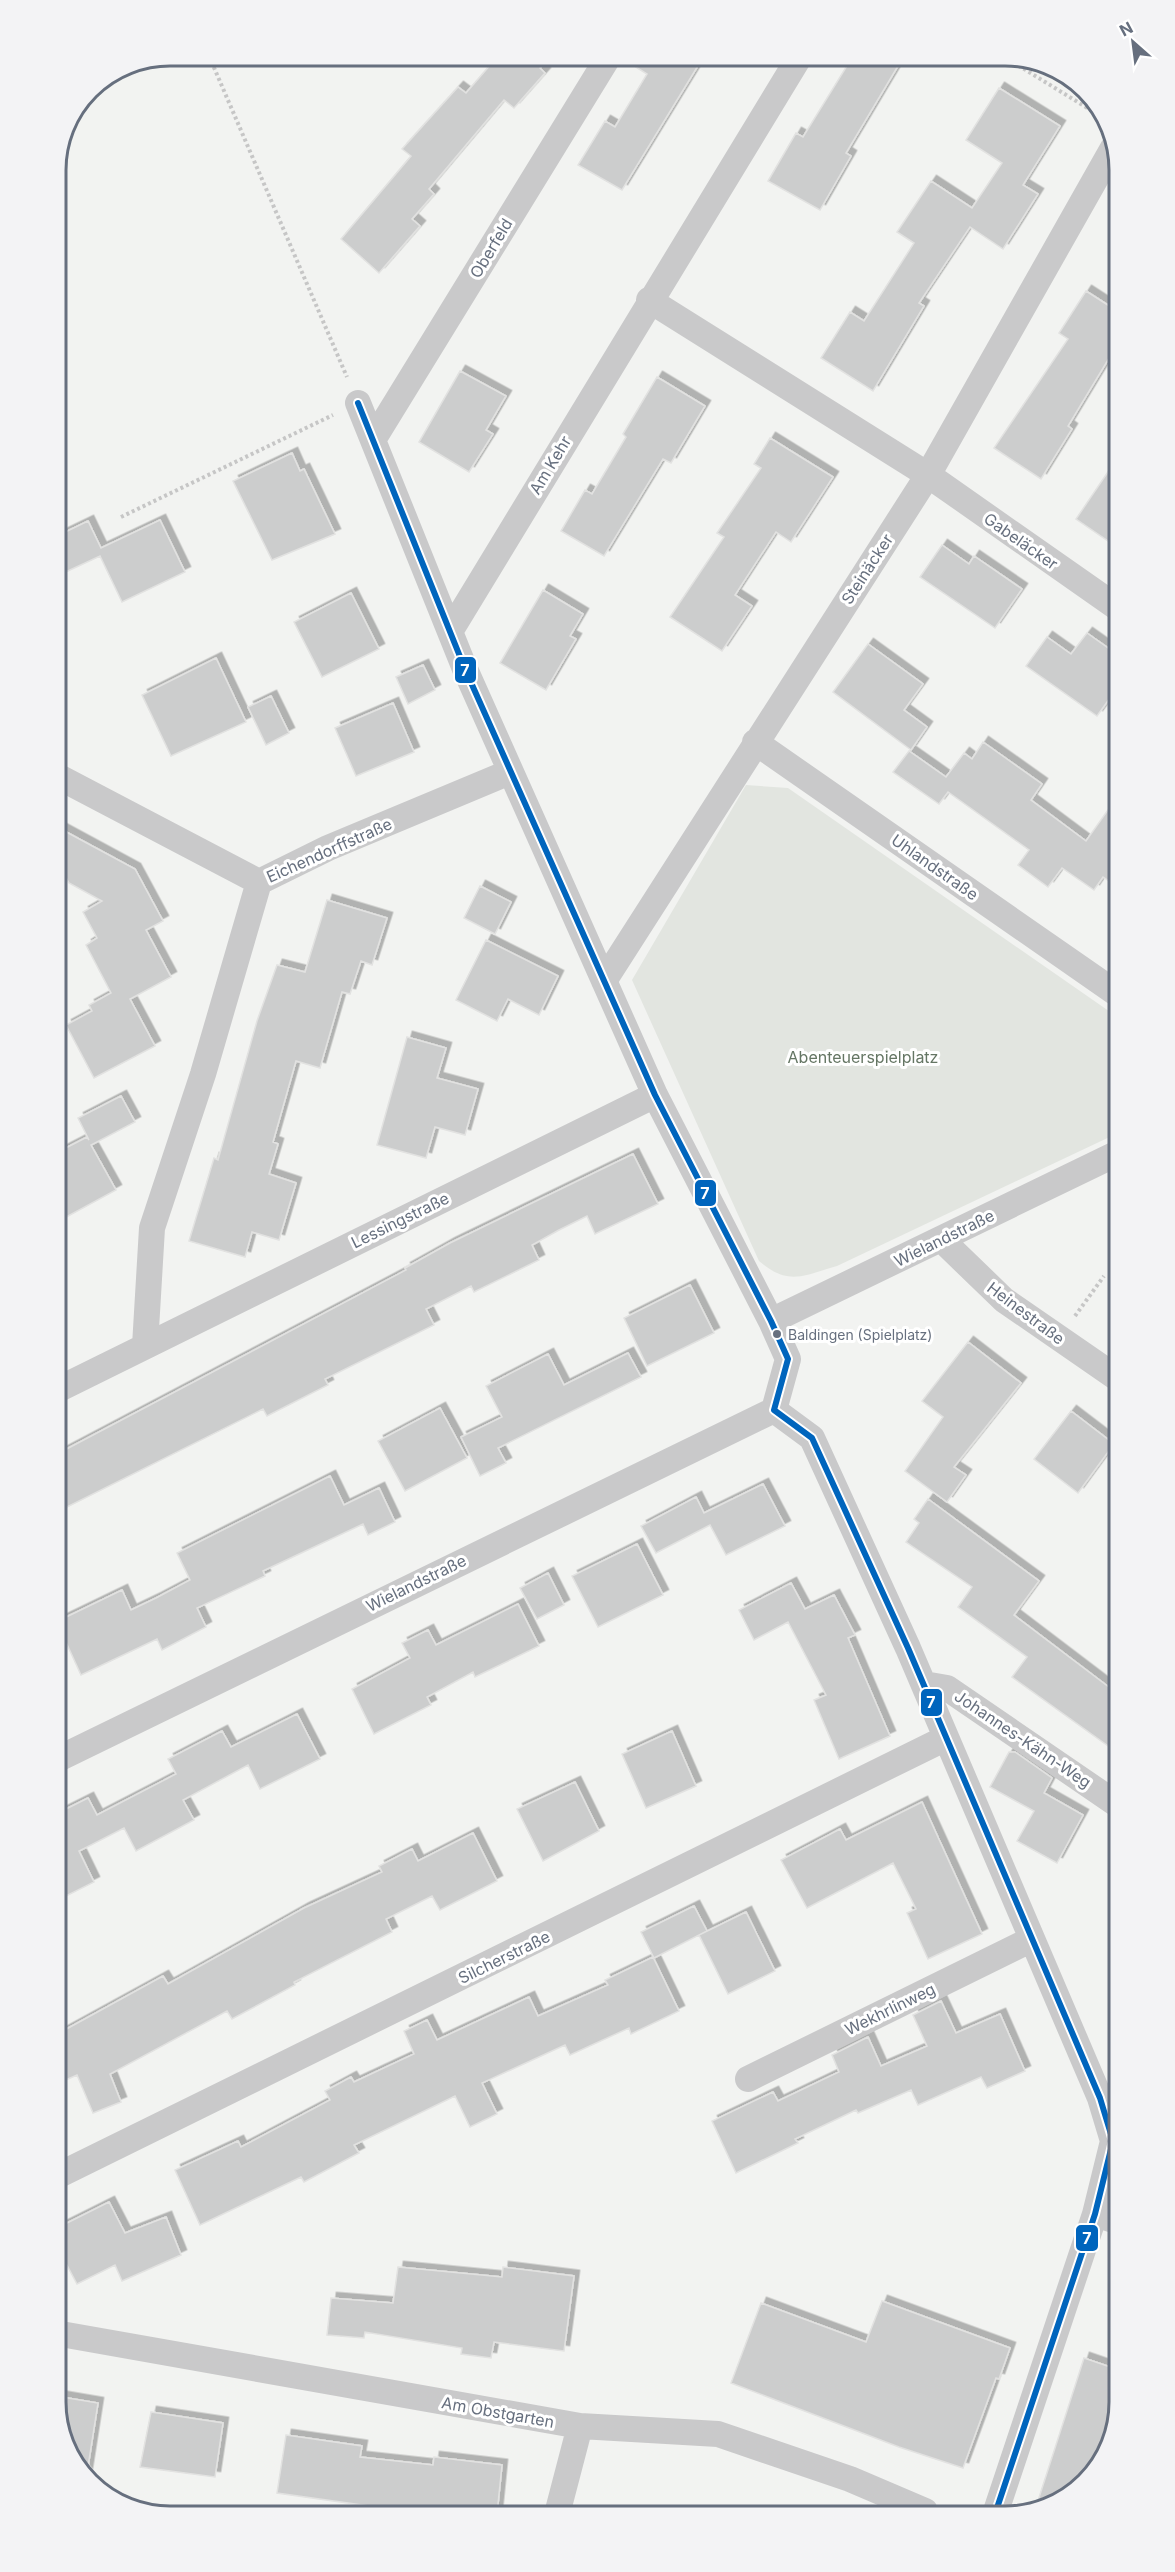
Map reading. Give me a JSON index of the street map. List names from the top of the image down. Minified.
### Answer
{"streets":{"street":["Oberfeld","Am Kehr","Gabeläcker","Steinäcker","Eichendorffstraße","Uhlandstraße","Lessingstraße","Wielandstraße","Heinestraße","Johannes-Kähn-Weg","Silcherstraße","Wekhrlinweg","Am Obstgarten"]},"crossings":[["Gabeläcker","Steinäcker"],["Steinäcker","Uhlandstraße"],["Wielandstraße","Heinestraße"]],"parks":["Abenteuerspielplatz"],"places":["Baldingen (Spielplatz)"],"lines":["transit line 7"],"north":"top left"}
